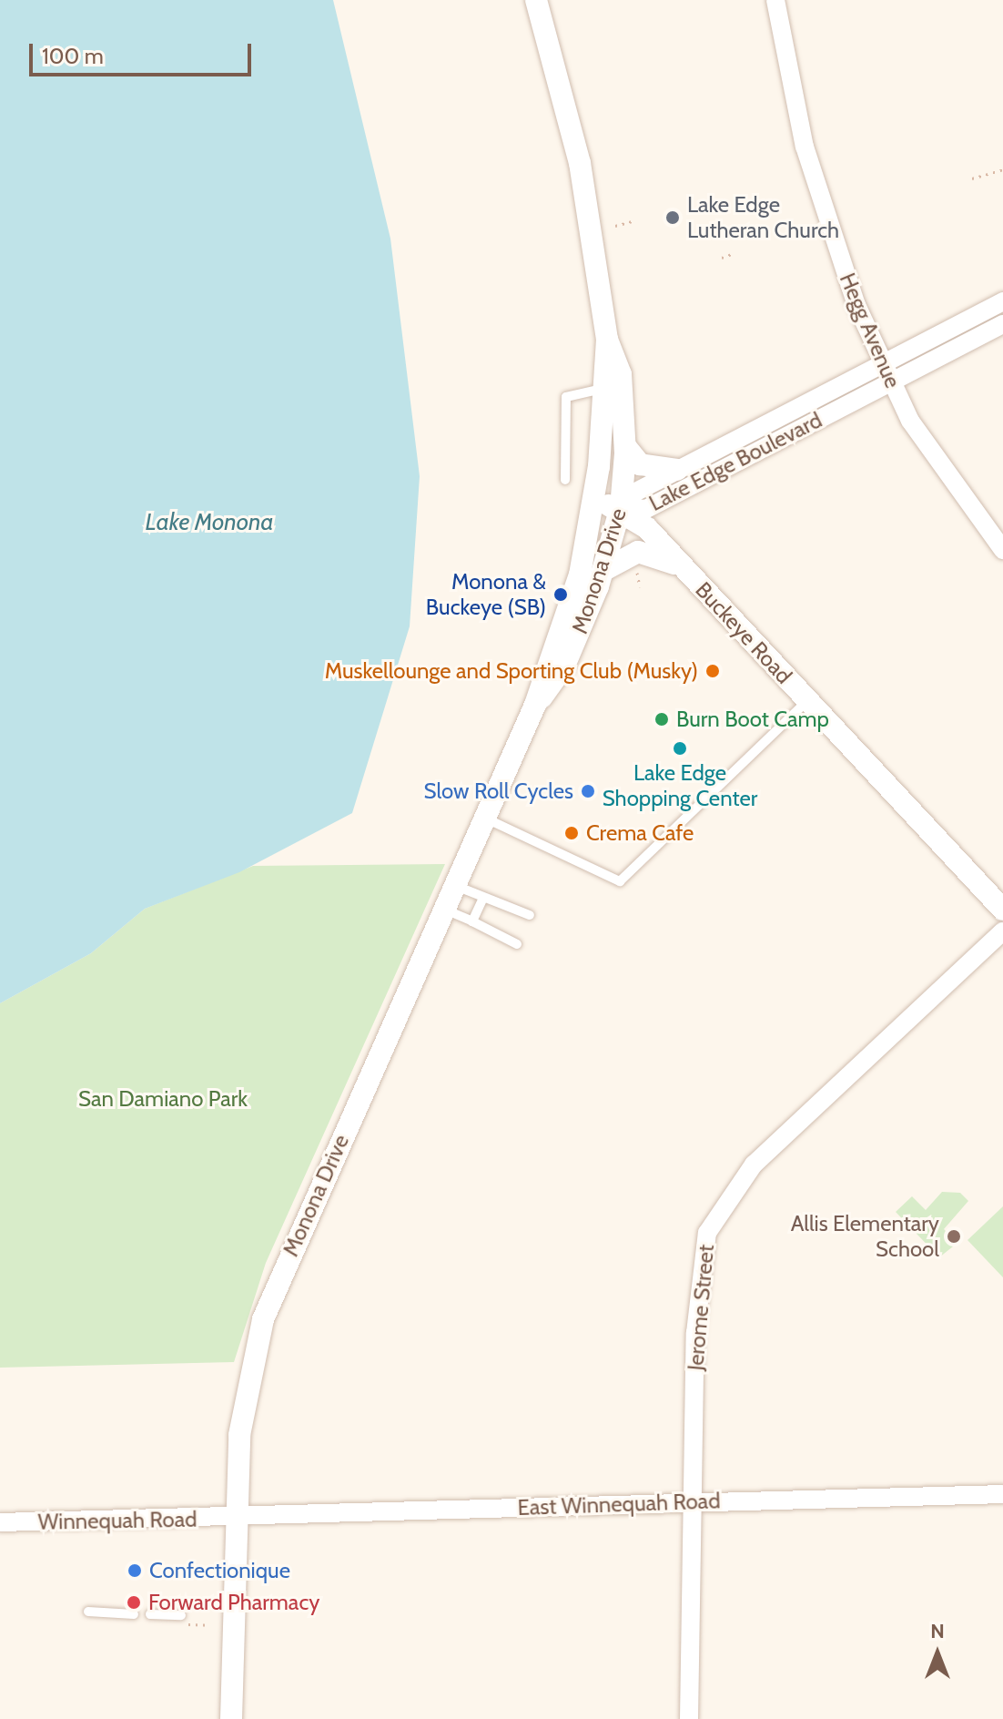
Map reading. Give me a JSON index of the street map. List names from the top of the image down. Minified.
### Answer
{"streets":{"street":["Hegg Avenue","Lake Edge Boulevard","Monona Drive","Buckeye Road","Jerome Street","East Winnequah Road","Winnequah Road"]},"crossings":[["Hegg Avenue","Lake Edge Boulevard"],["Lake Edge Boulevard","Monona Drive"],["Lake Edge Boulevard","Buckeye Road"],["Monona Drive","Buckeye Road"],["Monona Drive","East Winnequah Road"],["Monona Drive","Winnequah Road"],["Jerome Street","East Winnequah Road"],["East Winnequah Road","Winnequah Road"]],"water":["Lake Monona"],"parks":["San Damiano Park"],"places":["Lake Edge Lutheran Church","Monona & Buckeye (SB)","Muskellounge and Sporting Club (Musky)","Burn Boot Camp","Lake Edge Shopping Center","Slow Roll Cycles","Crema Cafe","Allis Elementary School","Confectionique","Forward Pharmacy"],"scale_bar":"100 m","north":"top"}
